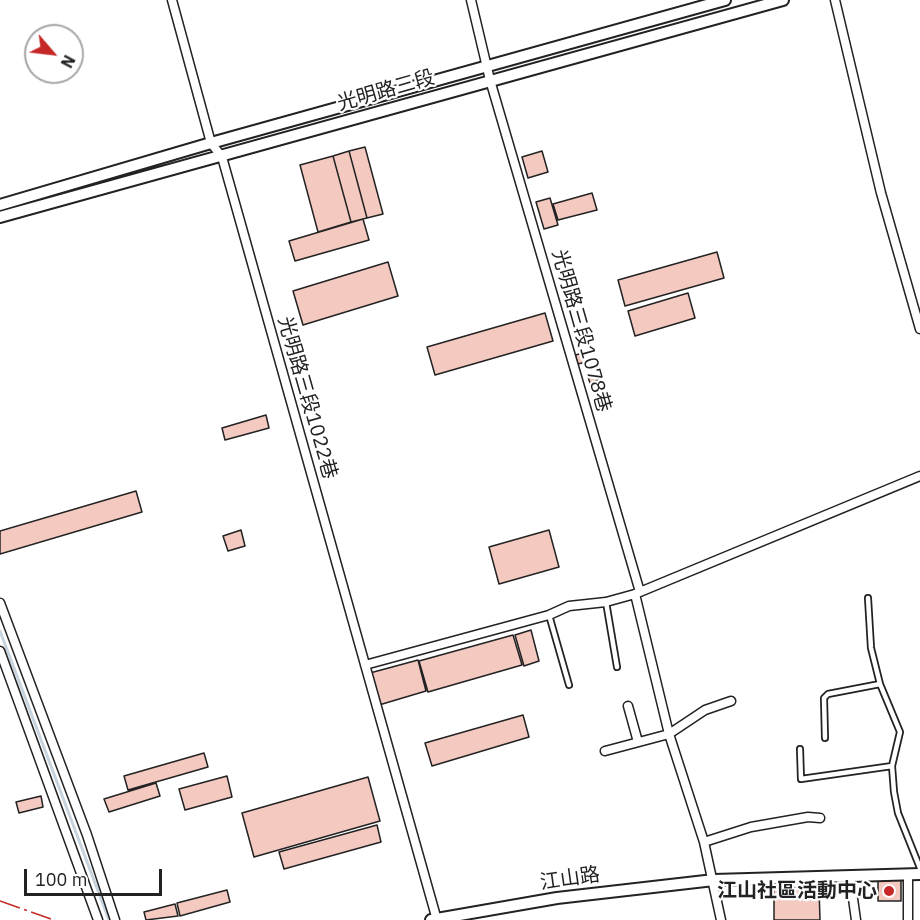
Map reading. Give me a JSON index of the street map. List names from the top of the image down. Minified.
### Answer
{"streets":{"street":["光明路三段","光明路三段1078巷","光明路三段1022巷","江山路"]},"crossings":[["光明路三段","光明路三段1078巷"],["光明路三段","光明路三段1022巷"],["光明路三段1078巷","江山路"],["光明路三段1022巷","江山路"]],"places":["江山社區活動中心"],"scale_bar":"100 m","north":"bottom right"}
